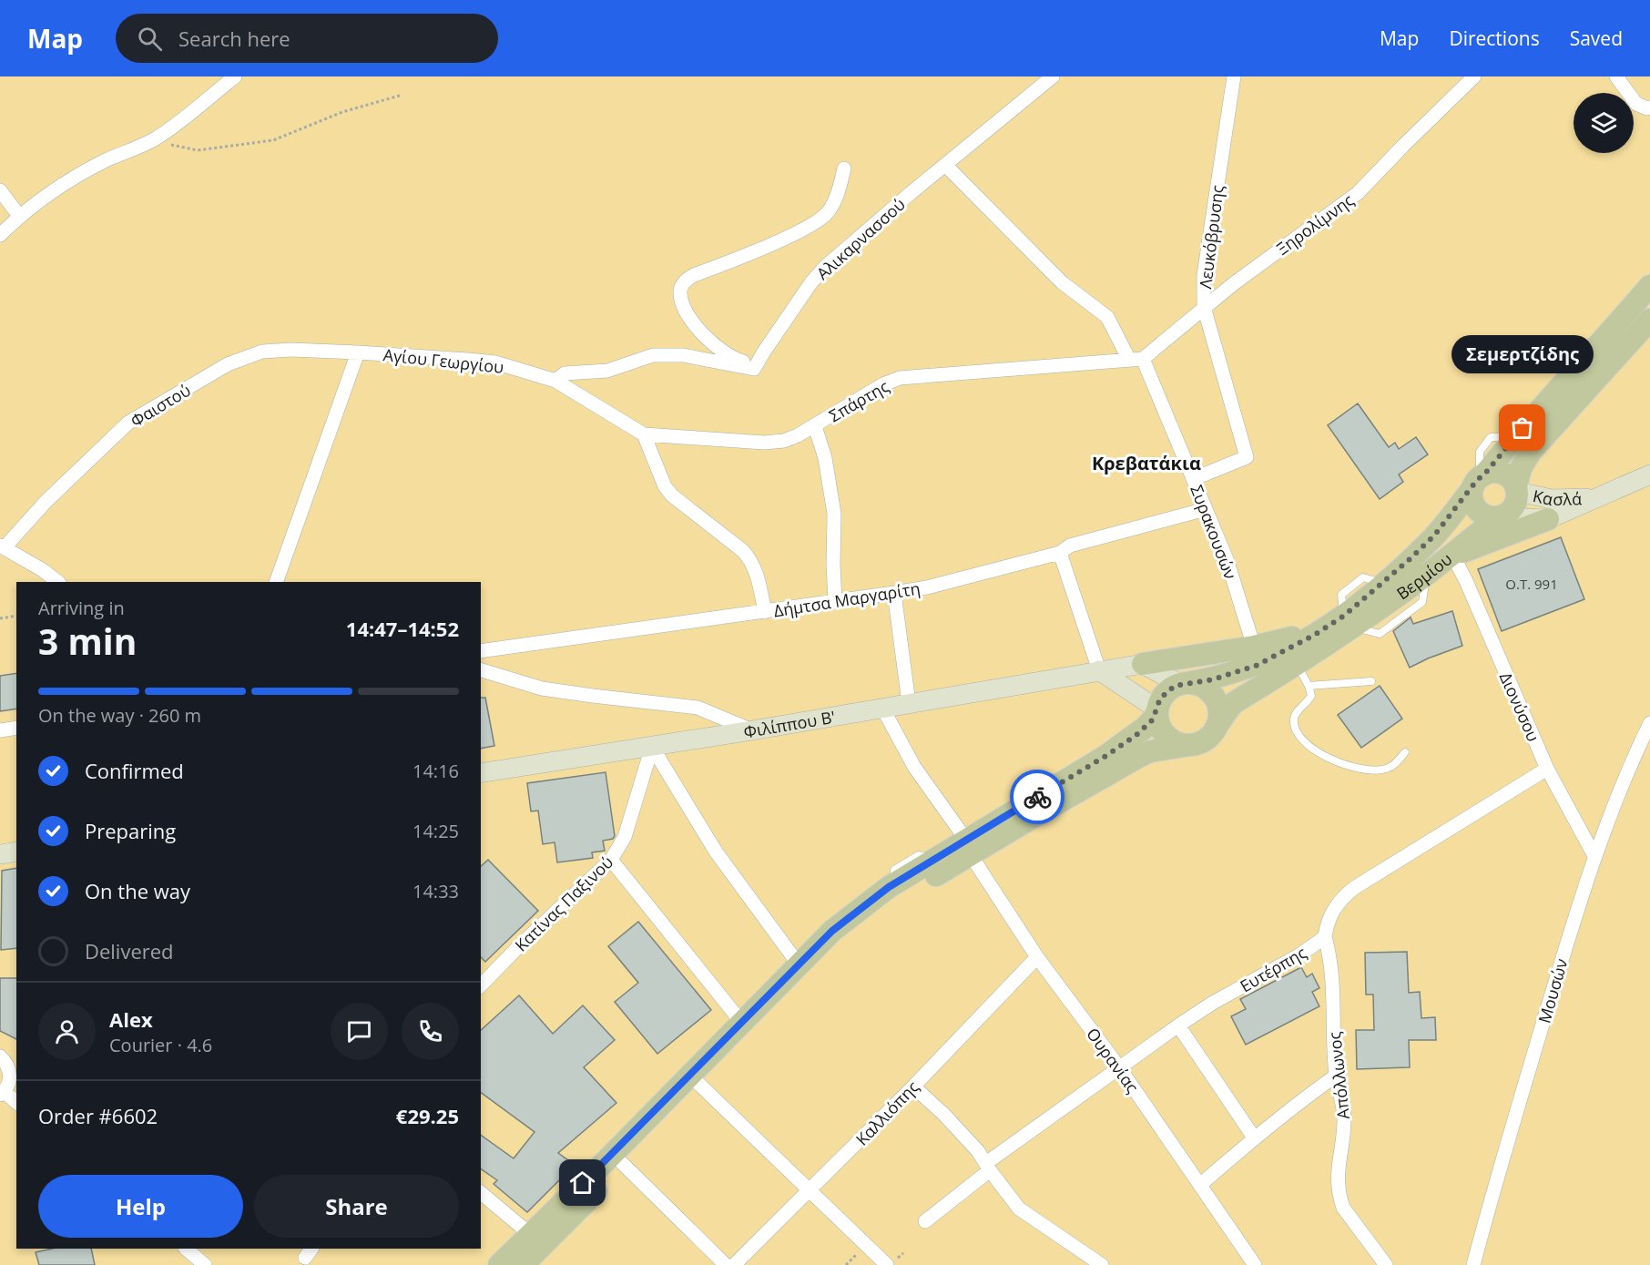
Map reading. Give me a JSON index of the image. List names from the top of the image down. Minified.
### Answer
{"streets":{"main road":["Κασλά","Βερμίου","Φιλίππου Β'"],"street":["Ξηρολίμνης","Λευκόβρυσης","Αλικαρνασσού","Αγίου Γεωργίου","Σπάρτης","Φαιστού","Συρακουσών","Δήμτσα Μαργαρίτη","Διονύσου","Κατίνας Παξινού","Ευτέρπης","Μουσών","Ουρανίας","Απόλλωνος","Καλλιόπης"]},"crossings":[["Ξηρολίμνης","Λευκόβρυσης"],["Ξηρολίμνης","Σπάρτης"],["Ξηρολίμνης","Συρακουσών"],["Λευκόβρυσης","Συρακουσών"],["Αλικαρνασσού","Συρακουσών"],["Αγίου Γεωργίου","Σπάρτης"],["Αγίου Γεωργίου","Φαιστού"],["Σπάρτης","Συρακουσών"],["Κασλά","Βερμίου"],["Συρακουσών","Δήμτσα Μαργαρίτη"],["Βερμίου","Διονύσου"],["Διονύσου","Ευτέρπης"],["Διονύσου","Μουσών"],["Φιλίππου Β'","Κατίνας Παξινού"],["Φιλίππου Β'","Ουρανίας"],["Ευτέρπης","Ουρανίας"],["Ευτέρπης","Απόλλωνος"],["Ουρανίας","Καλλιόπης"]],"districts":["Κρεβατάκια"],"places":["Σεμερτζίδης"],"house_numbers":["Ο.Τ. 991"],"page":{"header":"Map","search":"Search here","nav":["Map","Directions","Saved"],"bubble":"Σεμερτζίδης","heading":["3 min","Arriving in","14:47–14:52"],"panel":["Alex","Courier · 4.6","Order #6602","€29.25"],"bar":"On the way · 260 m","list":[["Confirmed","14:16"],["Preparing","14:25"],["On the way","14:33"],"Delivered"],"buttons":["Help","Share"]}}
